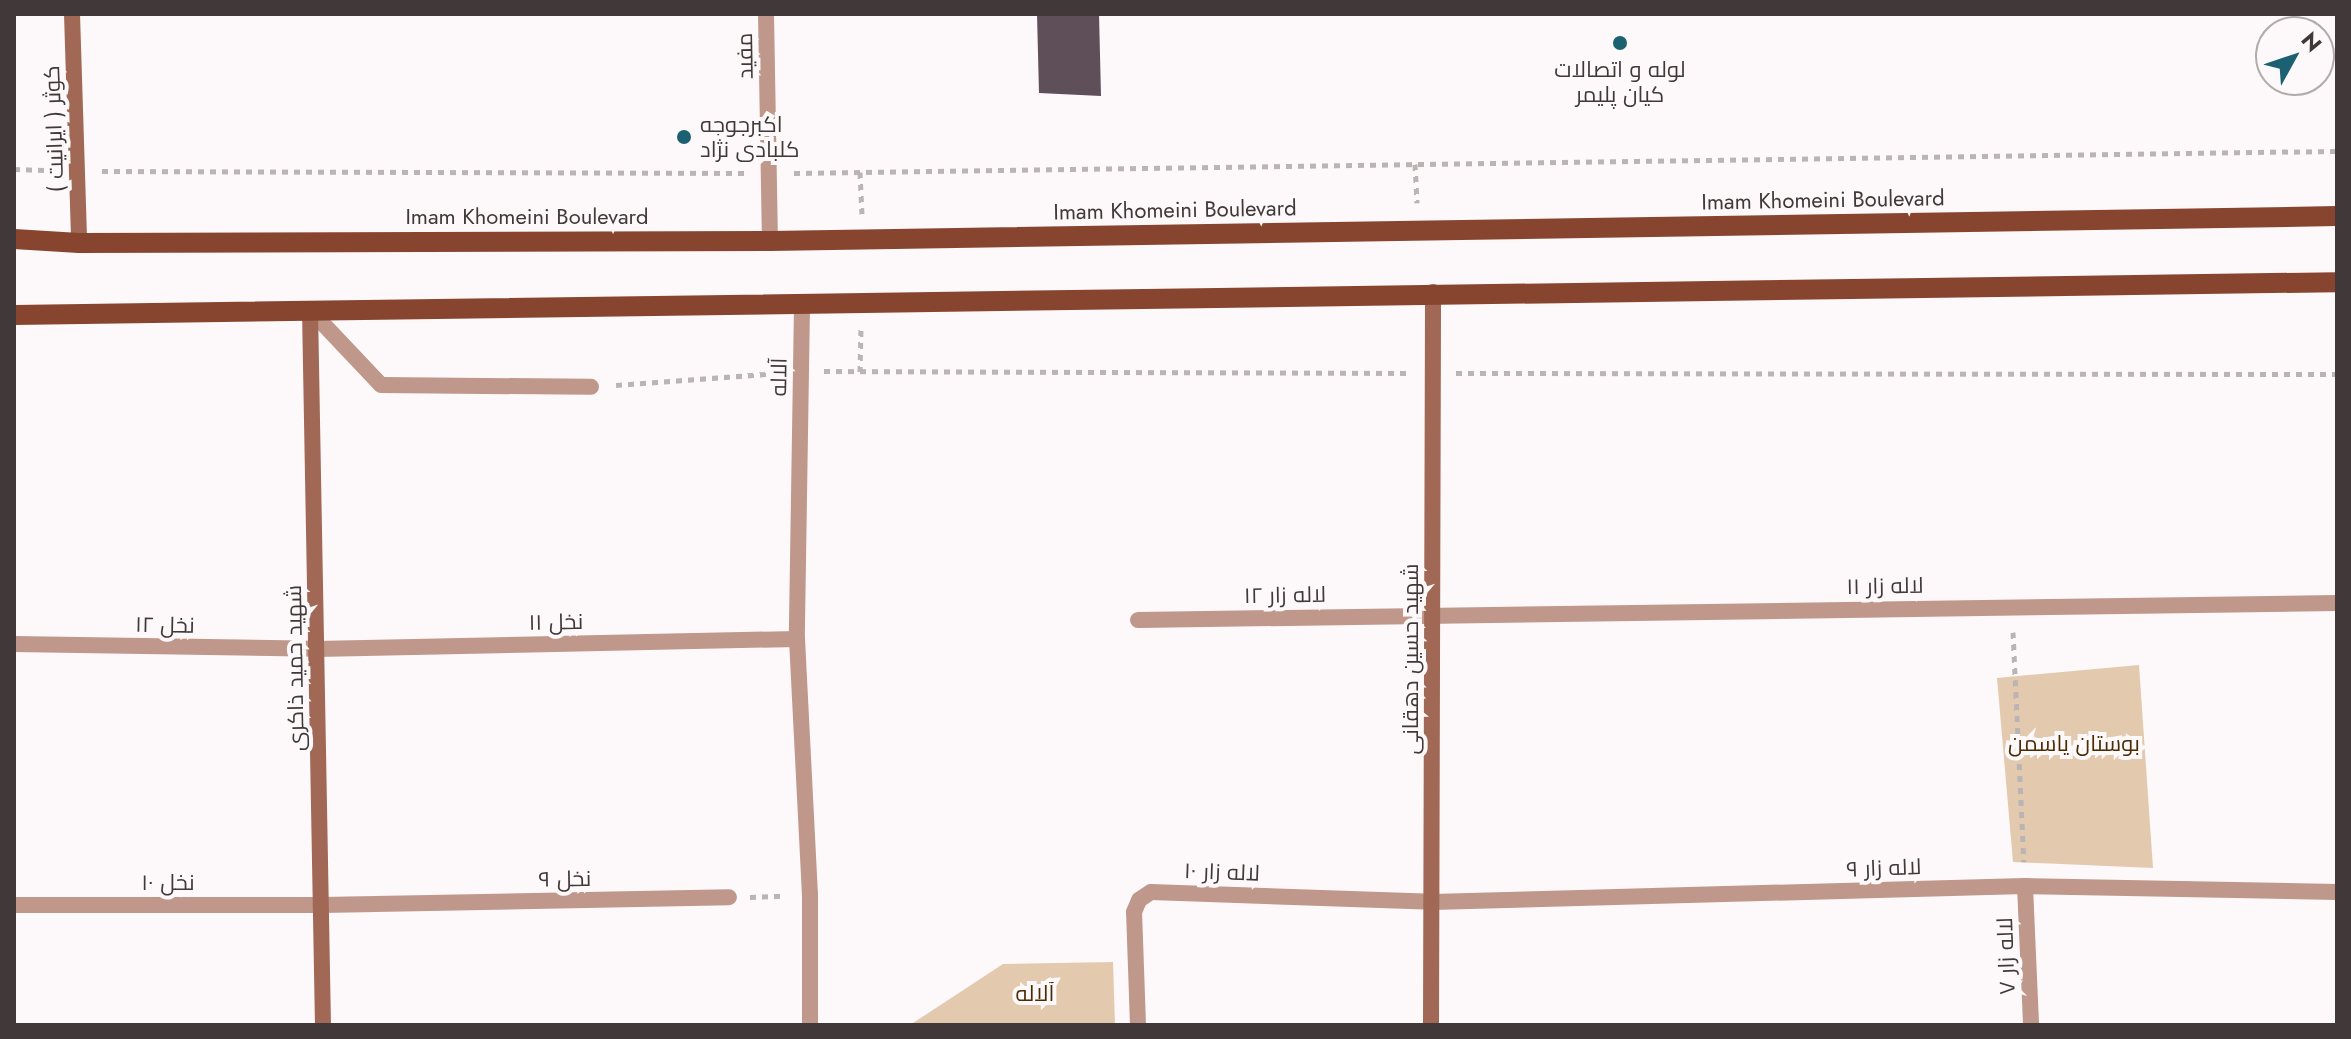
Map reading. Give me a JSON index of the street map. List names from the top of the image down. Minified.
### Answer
{"streets":{"main road":["Imam Khomeini Boulevard"],"street":["مفید","کوثر ( ایرانیت )","آلاله","لاله زار ۱۱","لاله زار ۱۲","نخل ۱۱","نخل ۱۲","شهید حسین دهقانی","شهید حمید ذاکری","لاله زار ۹","لاله زار ۱۰","نخل ۹","نخل ۱۰","لاله زار ۷"]},"crossings":[["مفید","Imam Khomeini Boulevard"],["کوثر ( ایرانیت )","Imam Khomeini Boulevard"],["آلاله","نخل ۱۱"],["لاله زار ۱۱","لاله زار ۱۲"],["لاله زار ۱۱","شهید حسین دهقانی"],["لاله زار ۱۲","شهید حسین دهقانی"],["نخل ۱۱","نخل ۱۲"],["نخل ۱۱","شهید حمید ذاکری"],["نخل ۱۲","شهید حمید ذاکری"],["شهید حسین دهقانی","لاله زار ۹"],["شهید حسین دهقانی","لاله زار ۱۰"],["شهید حمید ذاکری","نخل ۹"],["شهید حمید ذاکری","نخل ۱۰"],["لاله زار ۹","لاله زار ۱۰"],["لاله زار ۹","لاله زار ۷"],["نخل ۹","نخل ۱۰"]],"parks":["بوستان یاسمن","آلاله"],"places":["لوله و اتصالات کیان پلیمر","اکبرجوجه کلبادی نژاد"],"north":"top right"}
